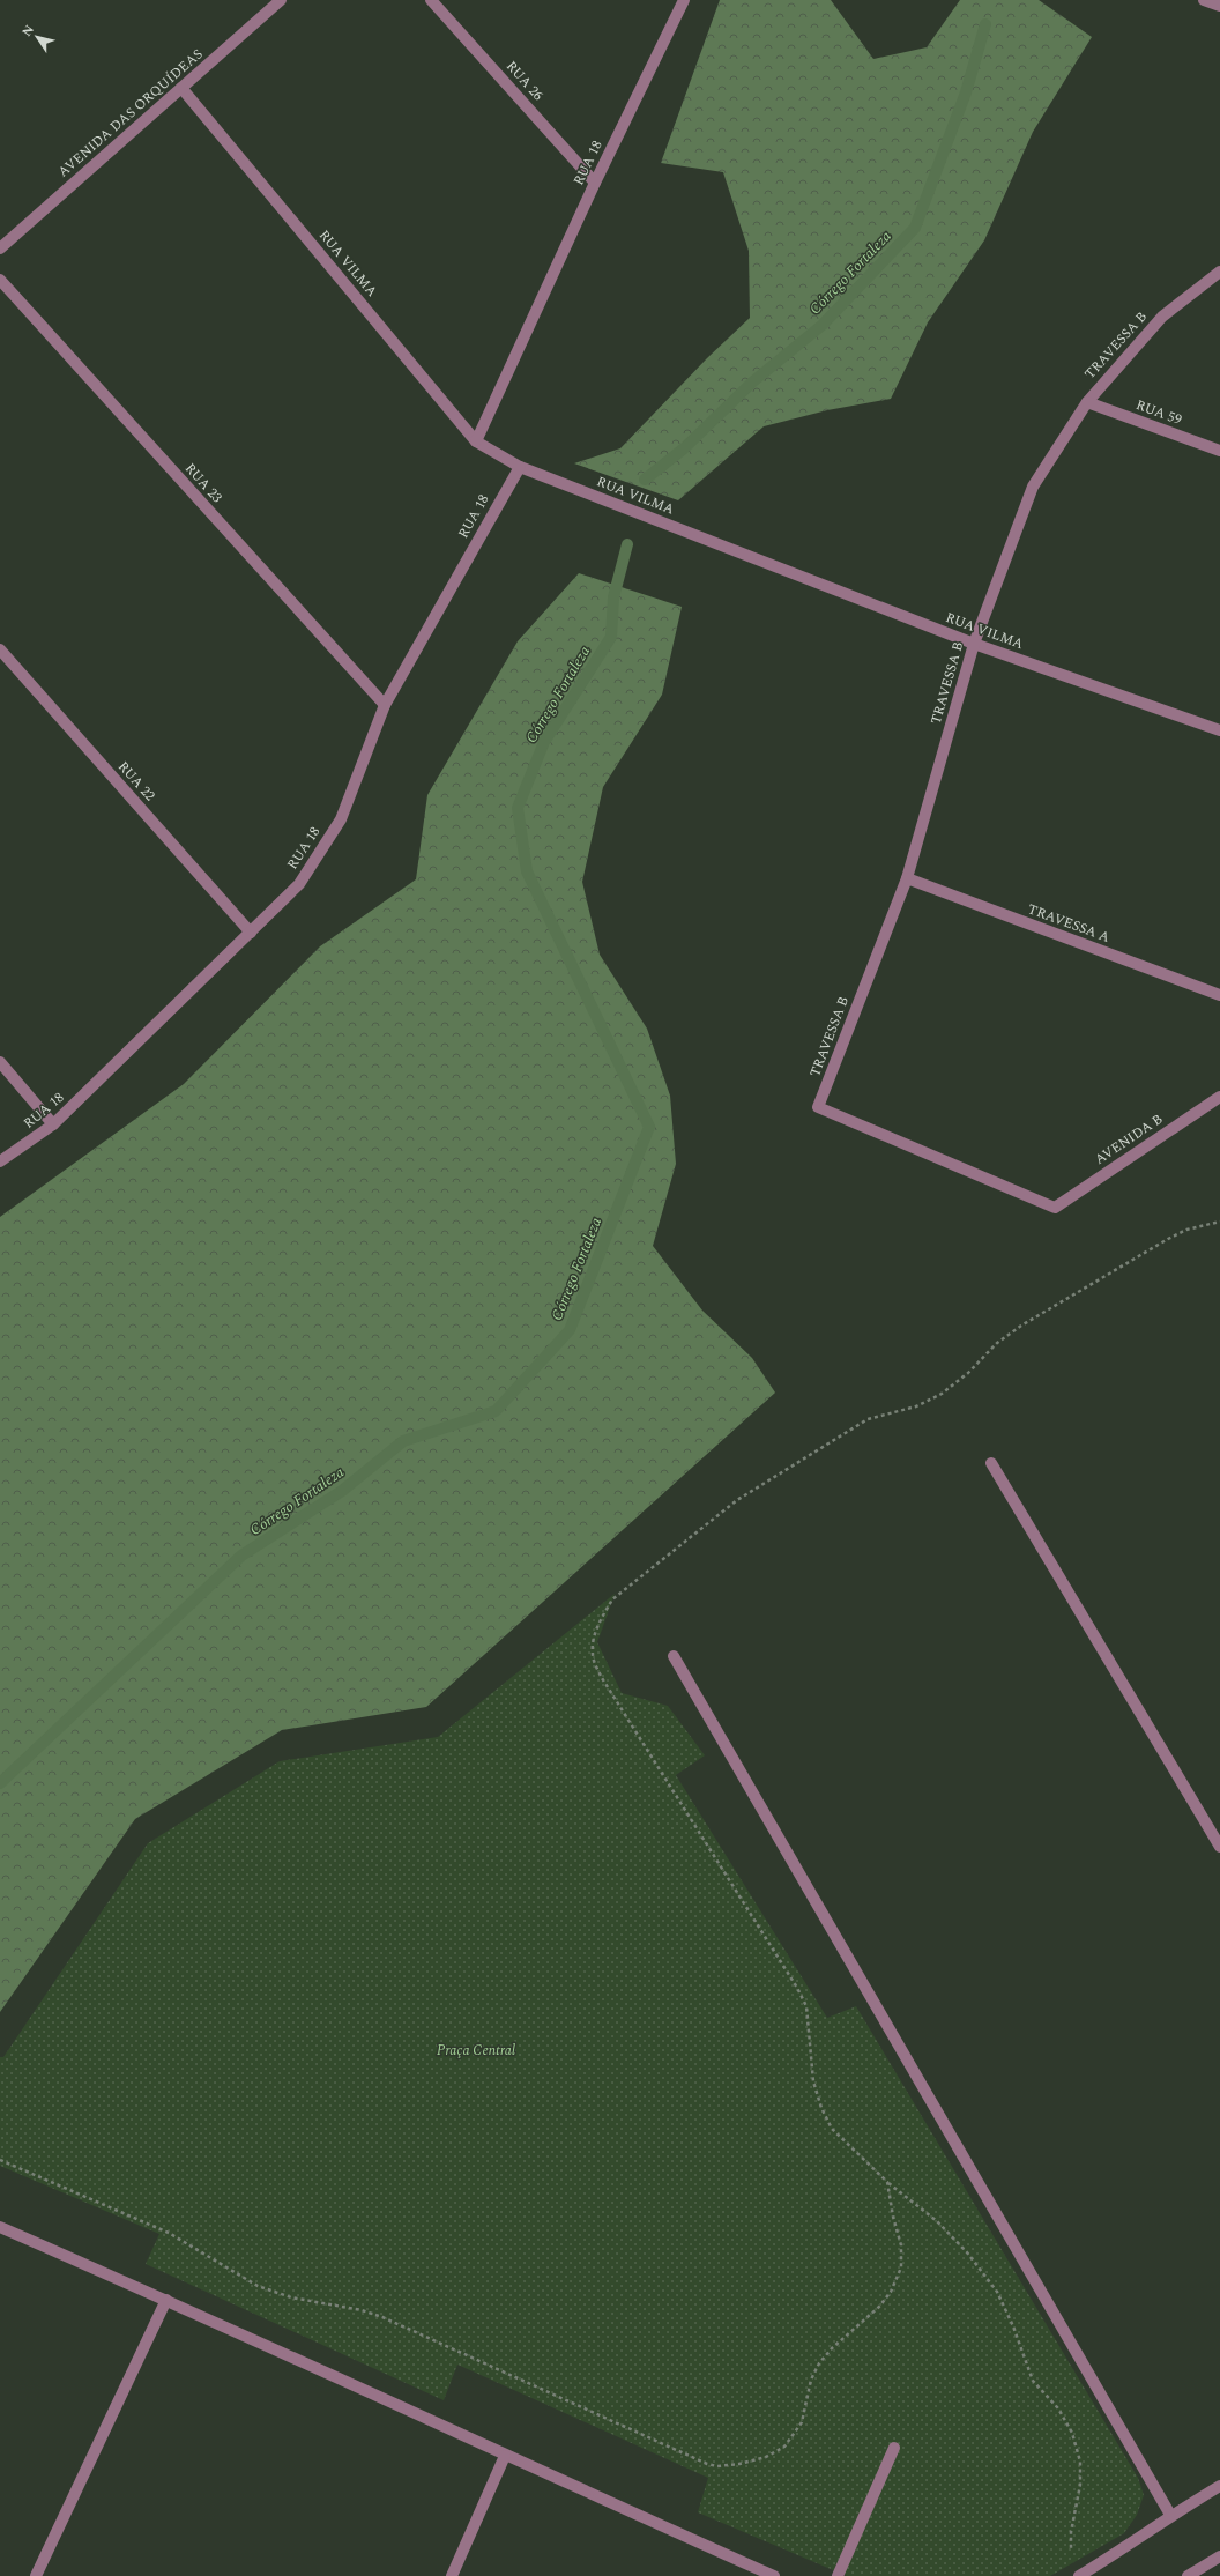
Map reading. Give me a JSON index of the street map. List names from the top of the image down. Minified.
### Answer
{"streets":{"street":["RUA 26","AVENIDA DAS ORQUÍDEAS","RUA 18","RUA VILMA","TRAVESSA B","RUA 59","RUA 23","RUA 22","TRAVESSA A","AVENIDA B"]},"crossings":[["RUA 26","RUA 18"],["AVENIDA DAS ORQUÍDEAS","RUA VILMA"],["RUA 18","RUA VILMA"],["RUA 18","RUA 23"],["RUA 18","RUA 22"],["RUA VILMA","TRAVESSA B"],["TRAVESSA B","RUA 59"],["TRAVESSA B","TRAVESSA A"],["TRAVESSA B","AVENIDA B"]],"water":["Córrego Fortaleza"],"parks":["Praça Central"],"north":"top left"}
